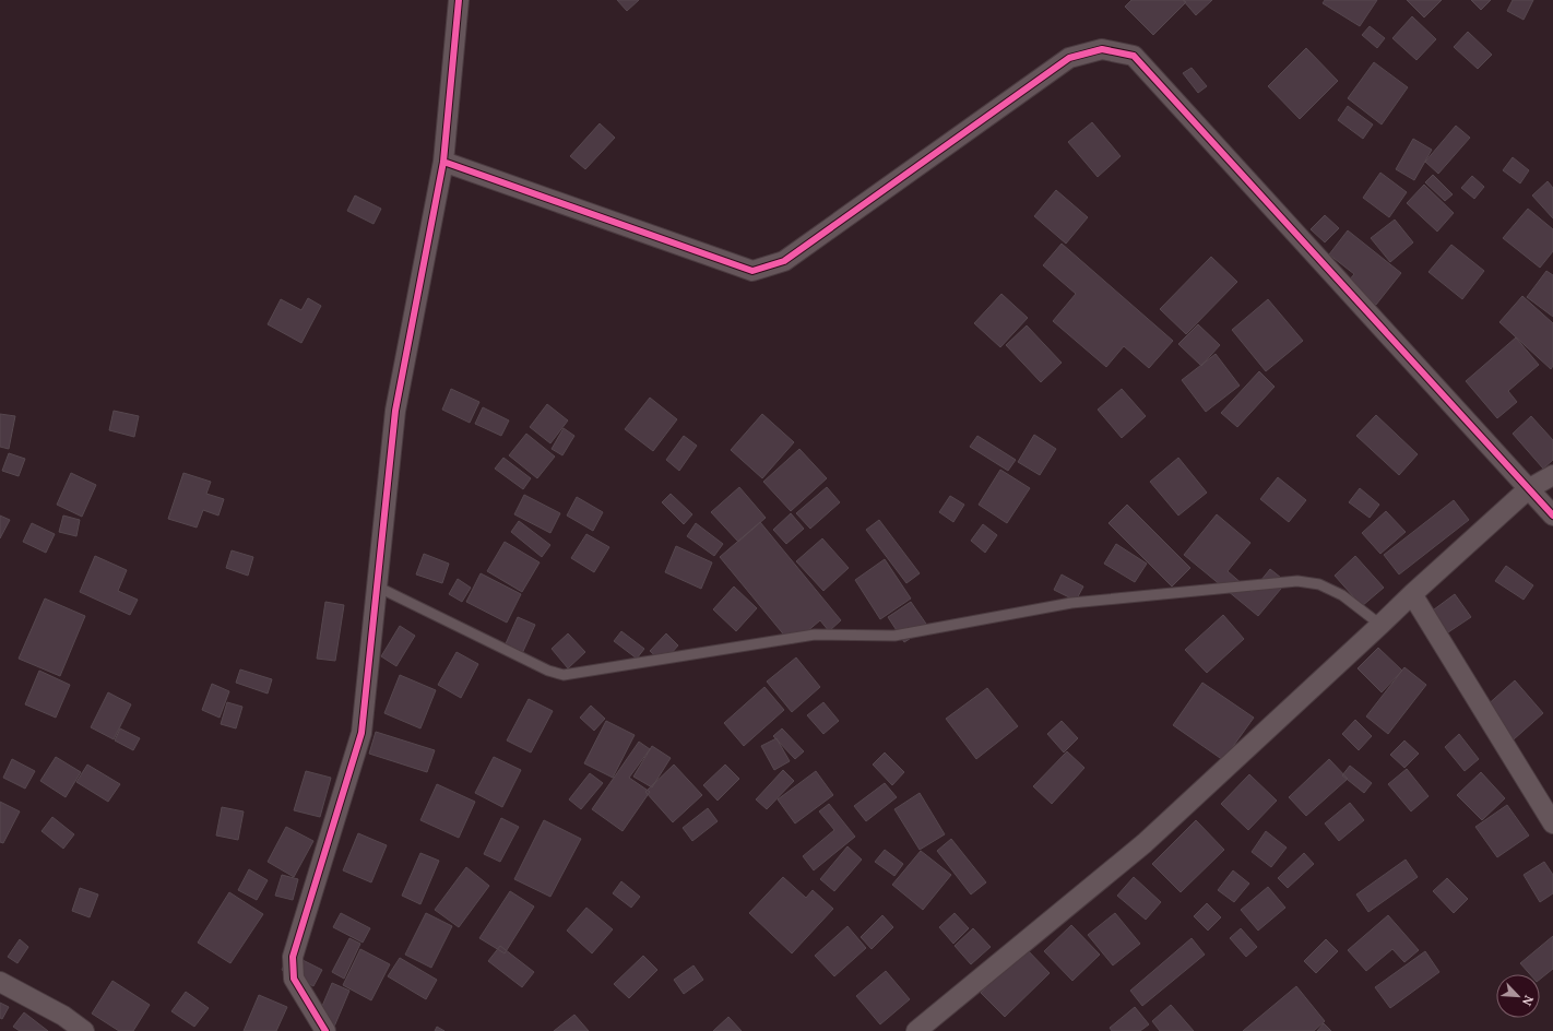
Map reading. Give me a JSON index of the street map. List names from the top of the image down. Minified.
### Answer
{"north":"bottom right"}
